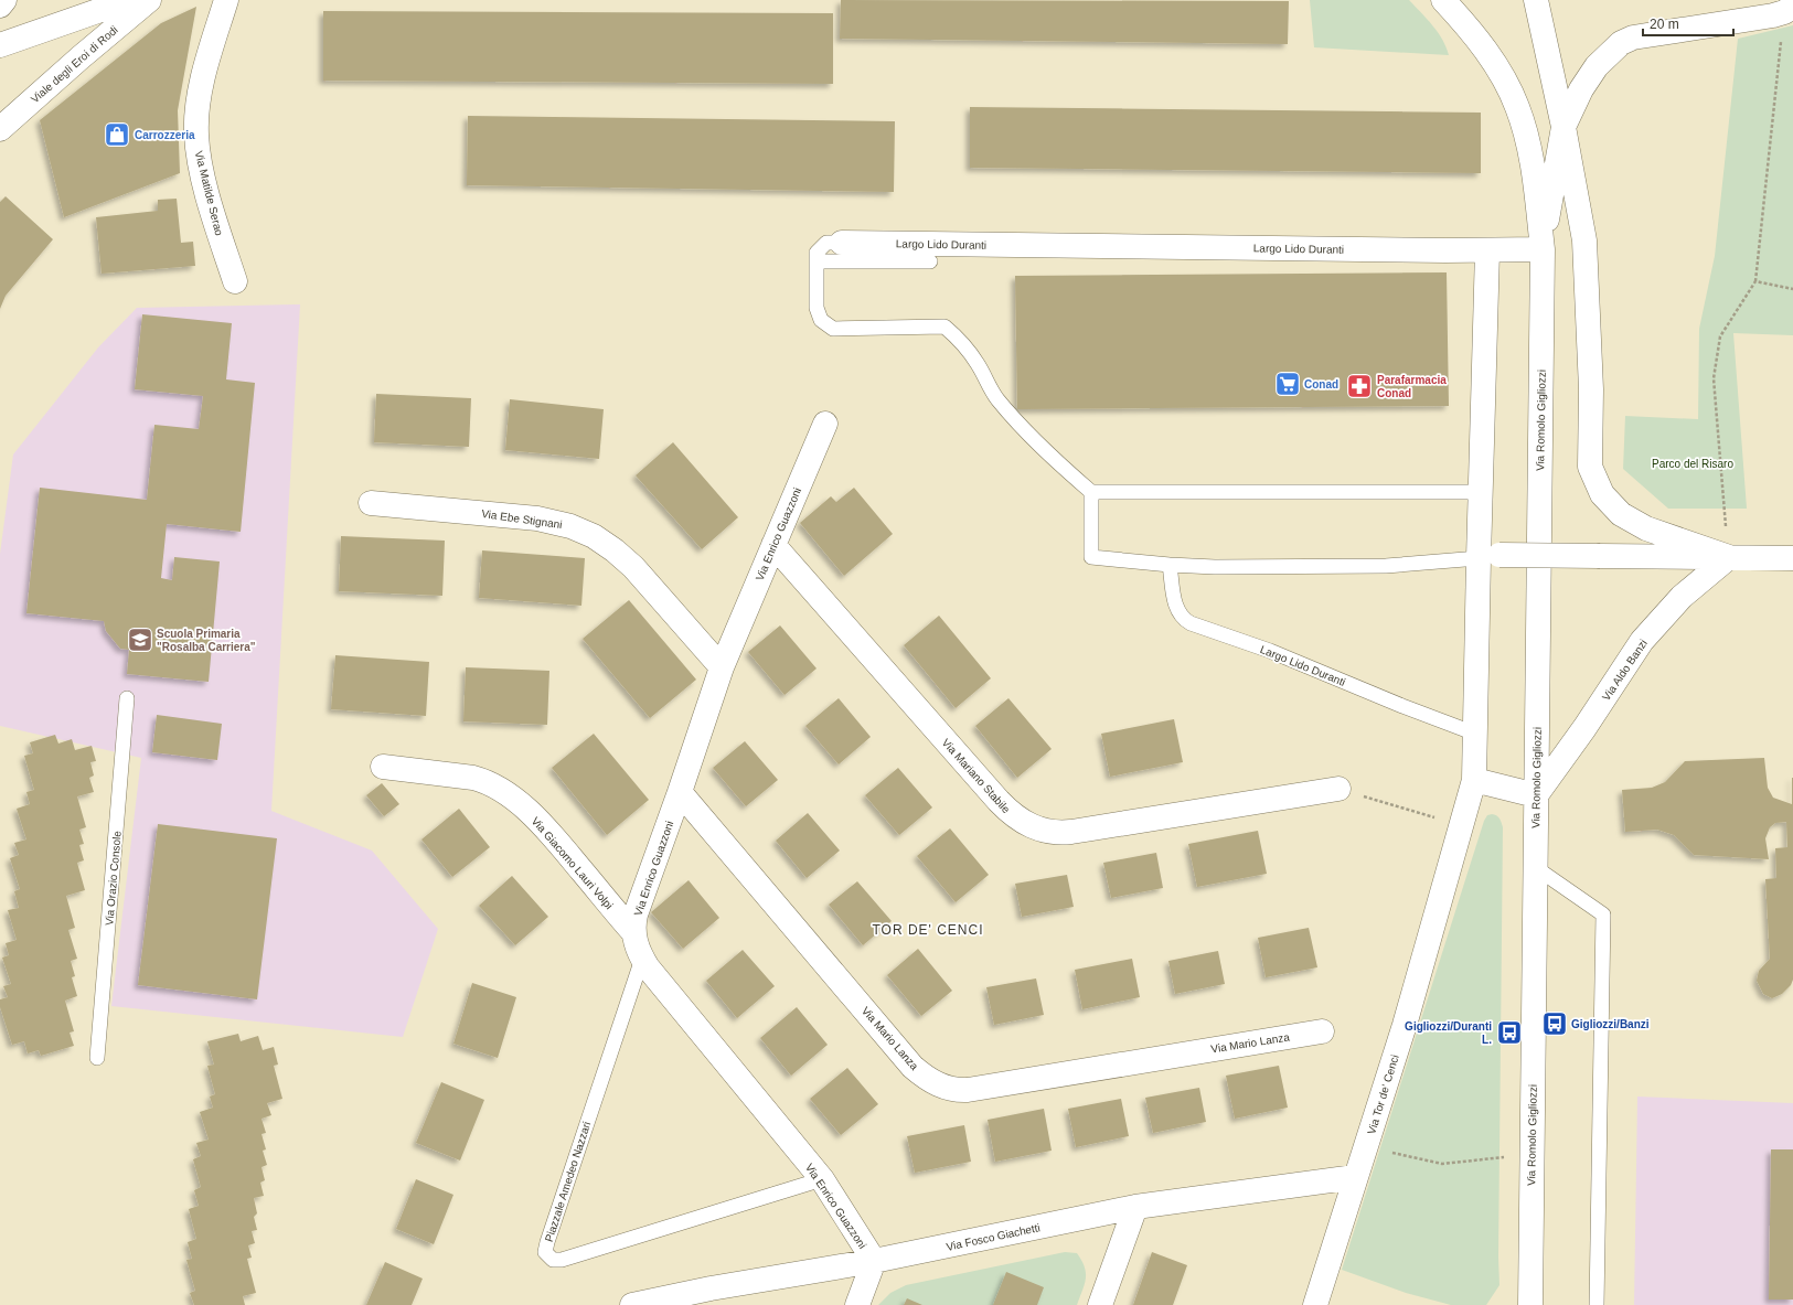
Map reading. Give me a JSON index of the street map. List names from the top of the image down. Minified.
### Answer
{"streets":{"street":["Viale degli Eroi di Rodi","Via Matilde Serao","Largo Lido Duranti","Via Romolo Gigliozzi","Via Ebe Stignani","Via Enrico Guazzoni","Via Aldo Banzi","Via Mariano Stabile","Via Giacomo Lauri Volpi","Via Mario Lanza","Via Tor de' Cenci","Via Fosco Giachetti"],"lane":["Via Orazio Console","Piazzale Amedeo Nazzari"]},"crossings":[["Largo Lido Duranti","Via Romolo Gigliozzi"],["Via Romolo Gigliozzi","Via Aldo Banzi"],["Via Ebe Stignani","Via Enrico Guazzoni"],["Via Enrico Guazzoni","Via Mariano Stabile"],["Via Enrico Guazzoni","Via Giacomo Lauri Volpi"],["Via Enrico Guazzoni","Via Mario Lanza"],["Via Enrico Guazzoni","Piazzale Amedeo Nazzari"],["Via Enrico Guazzoni","Via Fosco Giachetti"],["Via Tor de' Cenci","Via Fosco Giachetti"]],"districts":["TOR DE' CENCI"],"parks":["Parco del Risaro"],"places":{"shop":["Carrozzeria"],"supermarket":["Conad"],"pharmacy":["Parafarmacia Conad"],"school or university":["Scuola Primaria \"Rosalba Carriera\""],"bus stop":["Gigliozzi/Banzi","Gigliozzi/Duranti L."]},"scale_bar":"20 m"}
